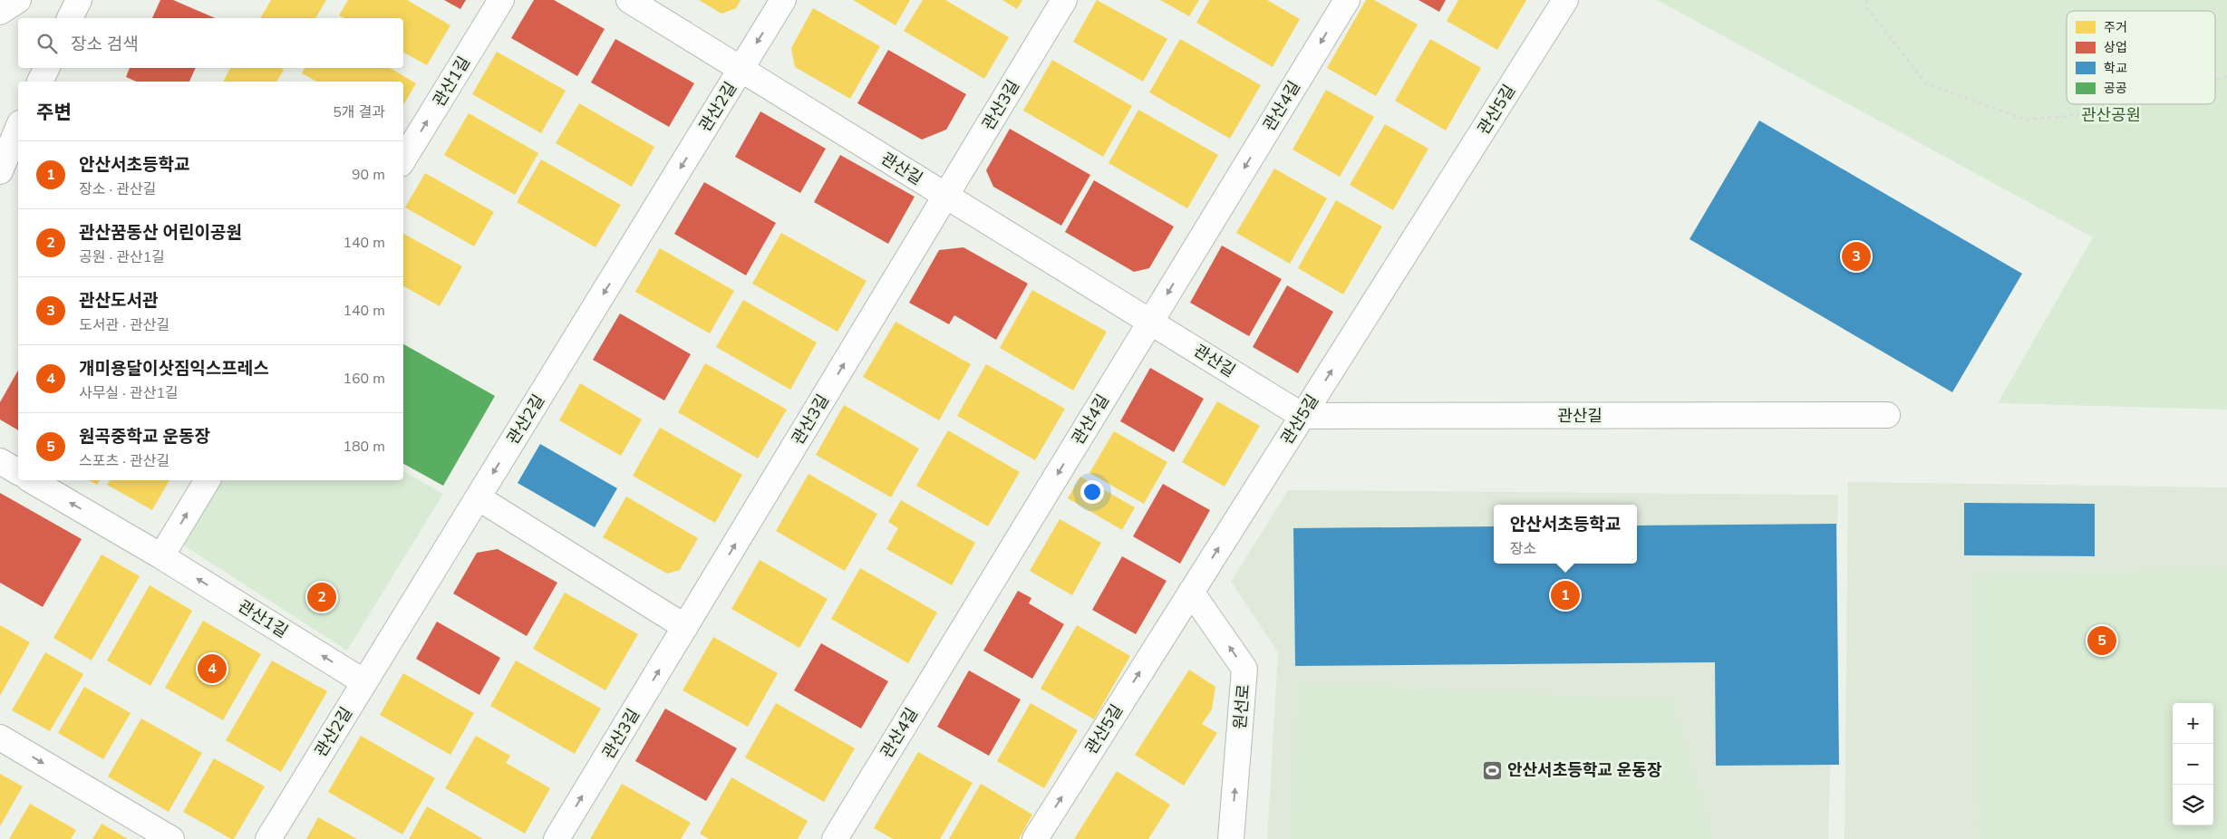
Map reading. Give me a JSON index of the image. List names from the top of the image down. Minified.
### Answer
{"streets":{"street":["관산1길","관산3길","관산4길","관산2길","관산5길","관산길","원선로"]},"crossings":[["관산1길","관산2길"],["관산3길","관산길"],["관산4길","관산길"],["관산2길","관산길"],["관산5길","관산길"],["관산5길","원선로"]],"one_way":["관산3길","관산4길","관산2길","관산5길","원선로"],"parks":["관산공원"],"places":{"sports":["안산서초등학교 운동장"]},"legend":["주거","상업","학교","공공"],"page":{"search":"장소 검색","heading":["주변","5개 결과"],"list":[{"mark":"1","name":"안산서초등학교","note":"장소 · 관산길","value":"90 m"},{"mark":"2","name":"관산꿈동산 어린이공원","note":"공원 · 관산1길","value":"140 m"},{"mark":"3","name":"관산도서관","note":"도서관 · 관산길","value":"140 m"},{"mark":"4","name":"개미용달이삿짐익스프레스","note":"사무실 · 관산1길","value":"160 m"},{"mark":"5","name":"원곡중학교 운동장","note":"스포츠 · 관산길","value":"180 m"}],"pins":["3","1","2","5","4"],"popup":["안산서초등학교","장소"],"map_buttons":["+","−"]}}
